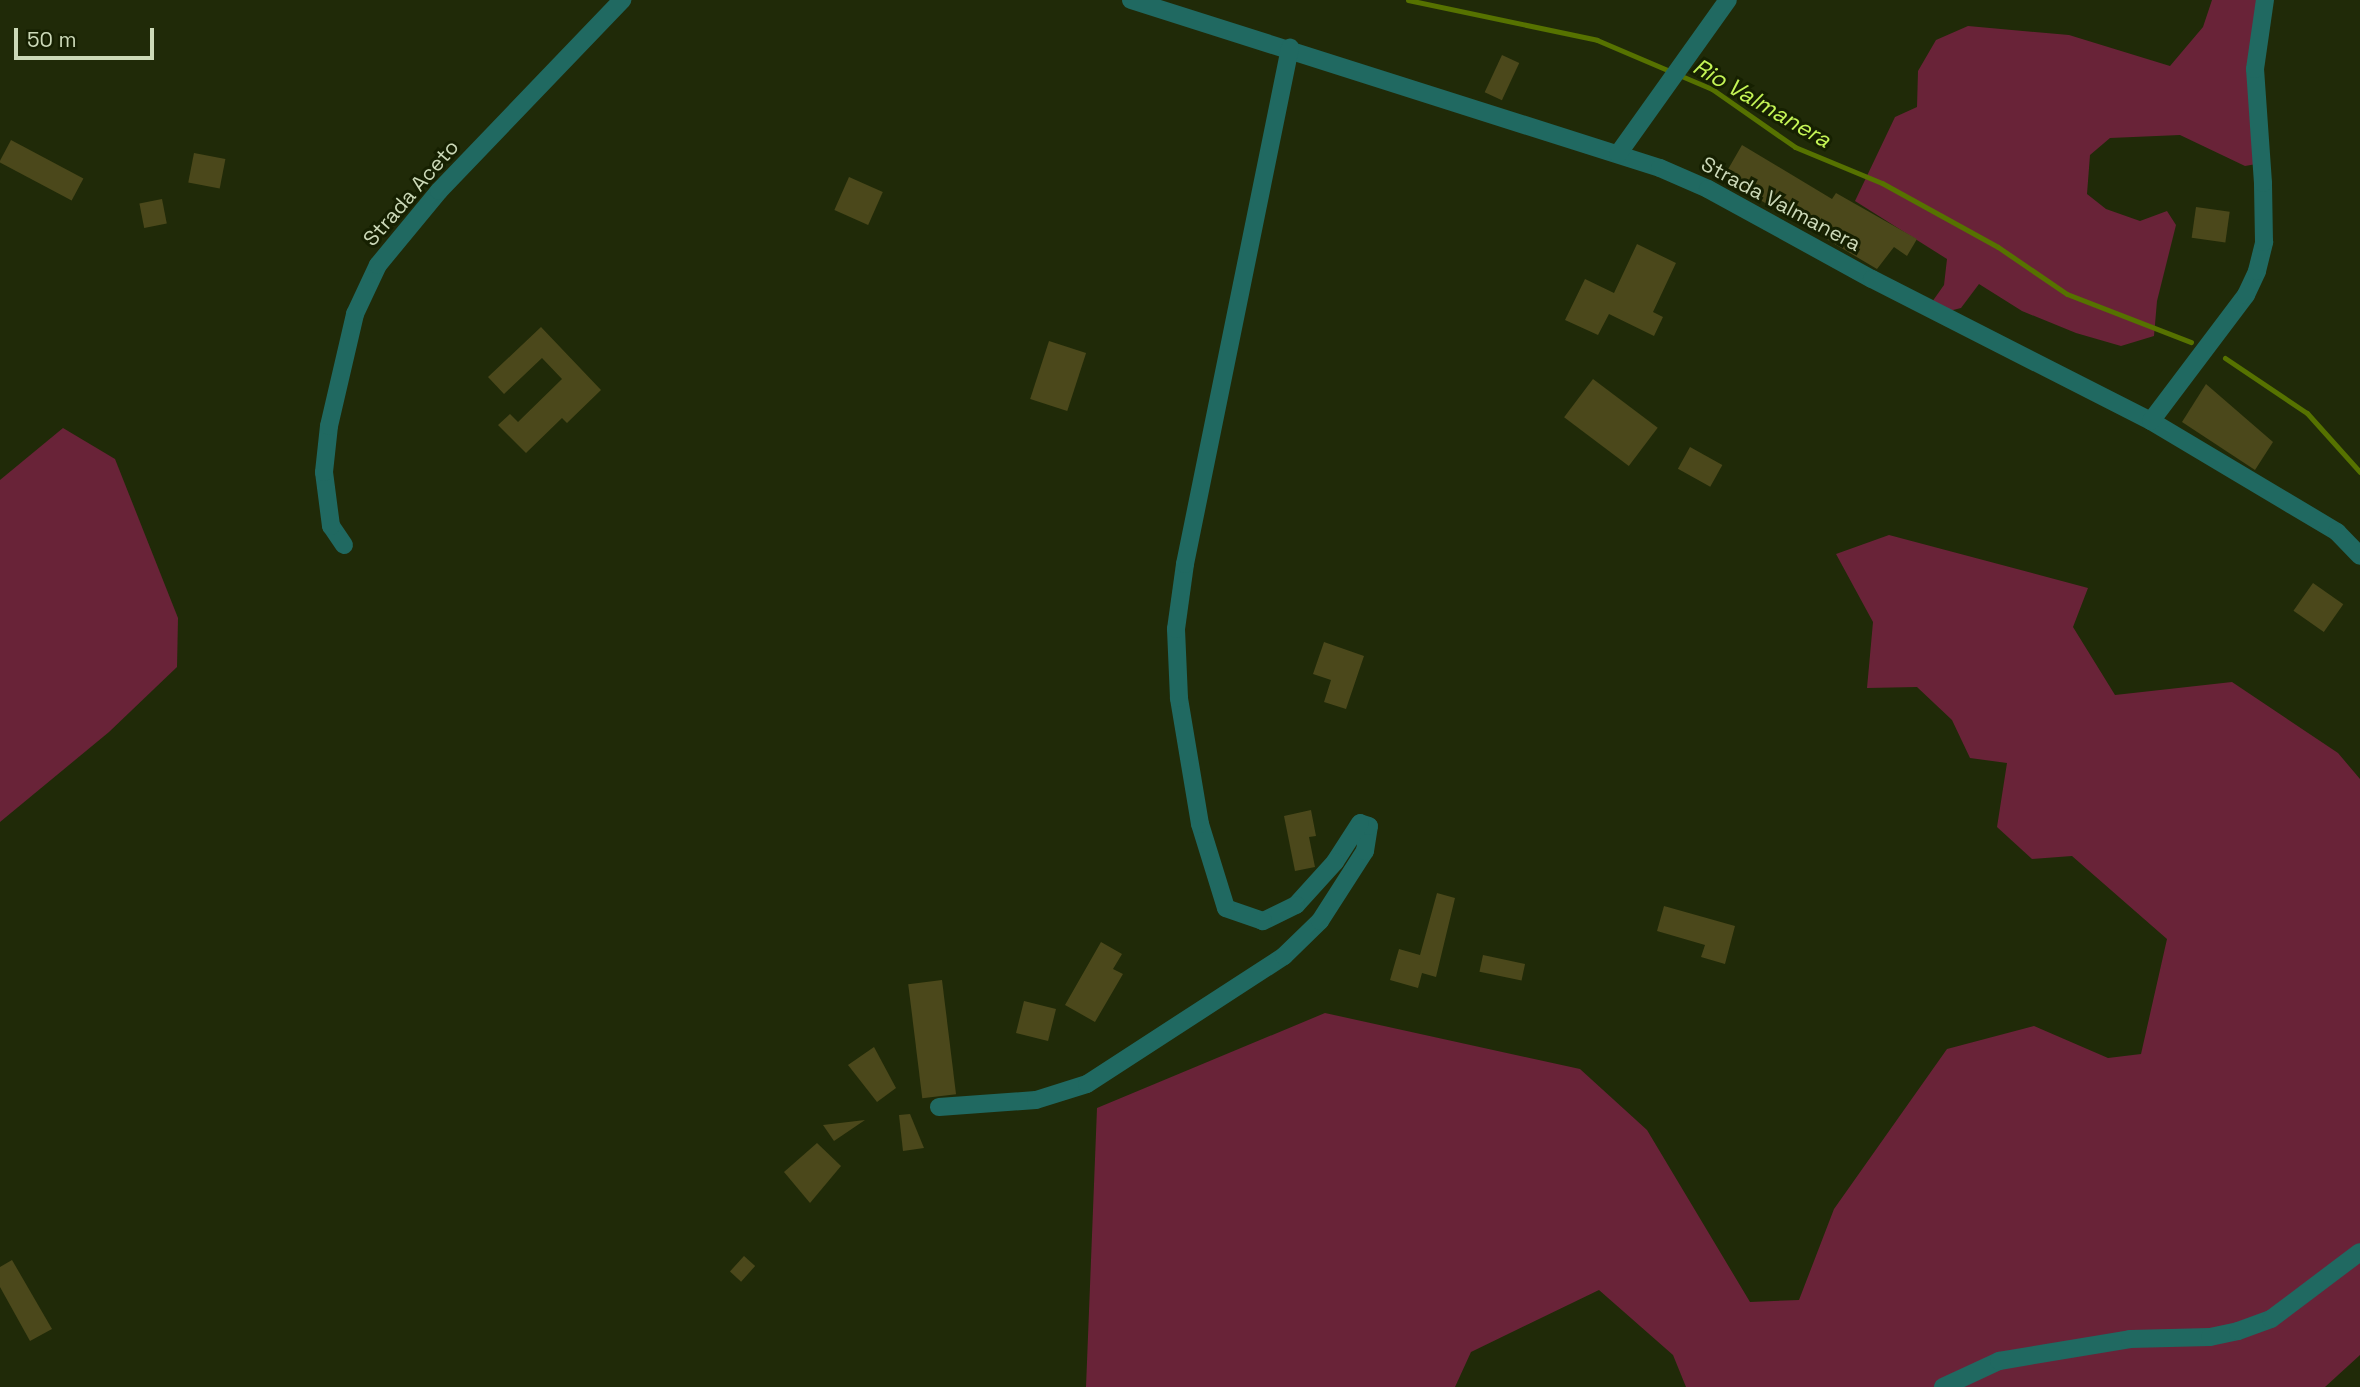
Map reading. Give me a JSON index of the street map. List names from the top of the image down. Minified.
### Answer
{"streets":{"street":["Strada Aceto","Strada Valmanera"]},"water":["Rio Valmanera"],"scale_bar":"50 m"}
